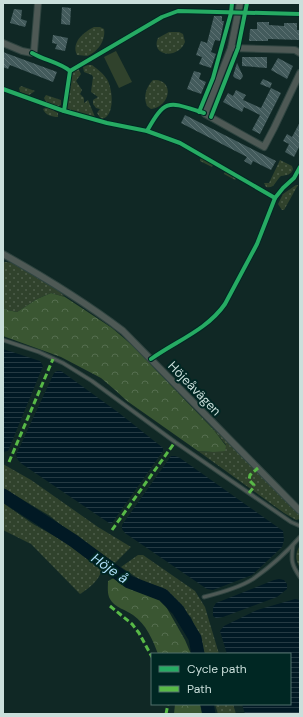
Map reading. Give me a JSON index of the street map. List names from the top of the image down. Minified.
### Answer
{"streets":{"street":["Höjeåvägen"]},"water":["Höje å"],"legend":["Cycle path","Path"]}
